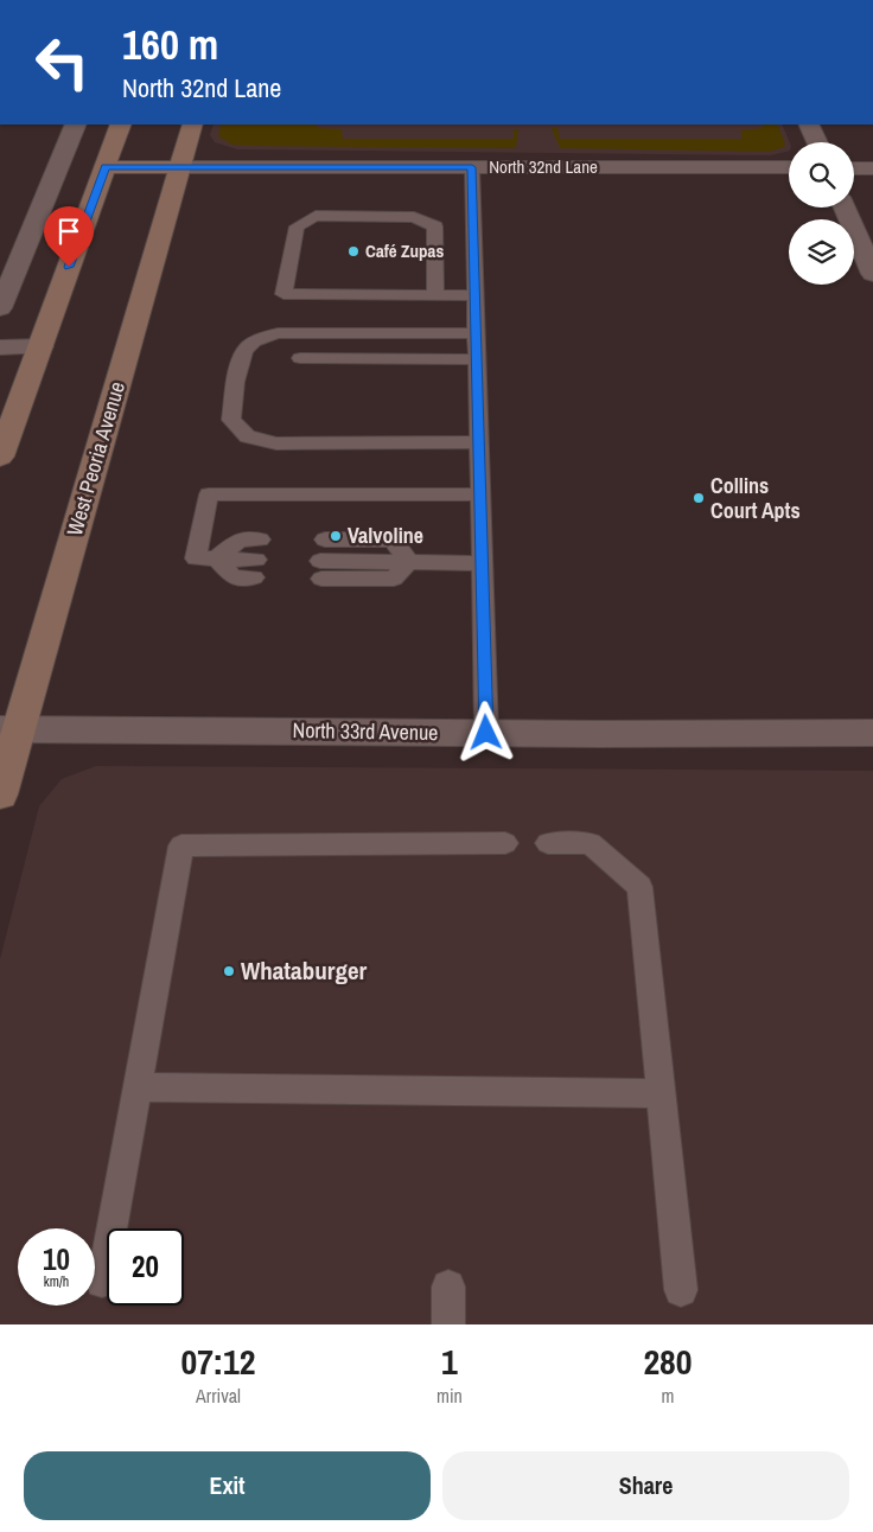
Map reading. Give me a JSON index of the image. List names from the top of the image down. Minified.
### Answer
{"streets":{"main road":["West Peoria Avenue"],"street":["North 32nd Lane","North 33rd Avenue"]},"crossings":[["North 32nd Lane","West Peoria Avenue"],["West Peoria Avenue","North 33rd Avenue"]],"places":["Café Zupas","Collins Court Apts","Valvoline","Whataburger"],"page":{"turn":["160 m","North 32nd Lane"],"speed":"10 km/h","limit":"20","eta":["07:12","Arrival","1","min","280","m"],"buttons":["Exit","Share"]}}
